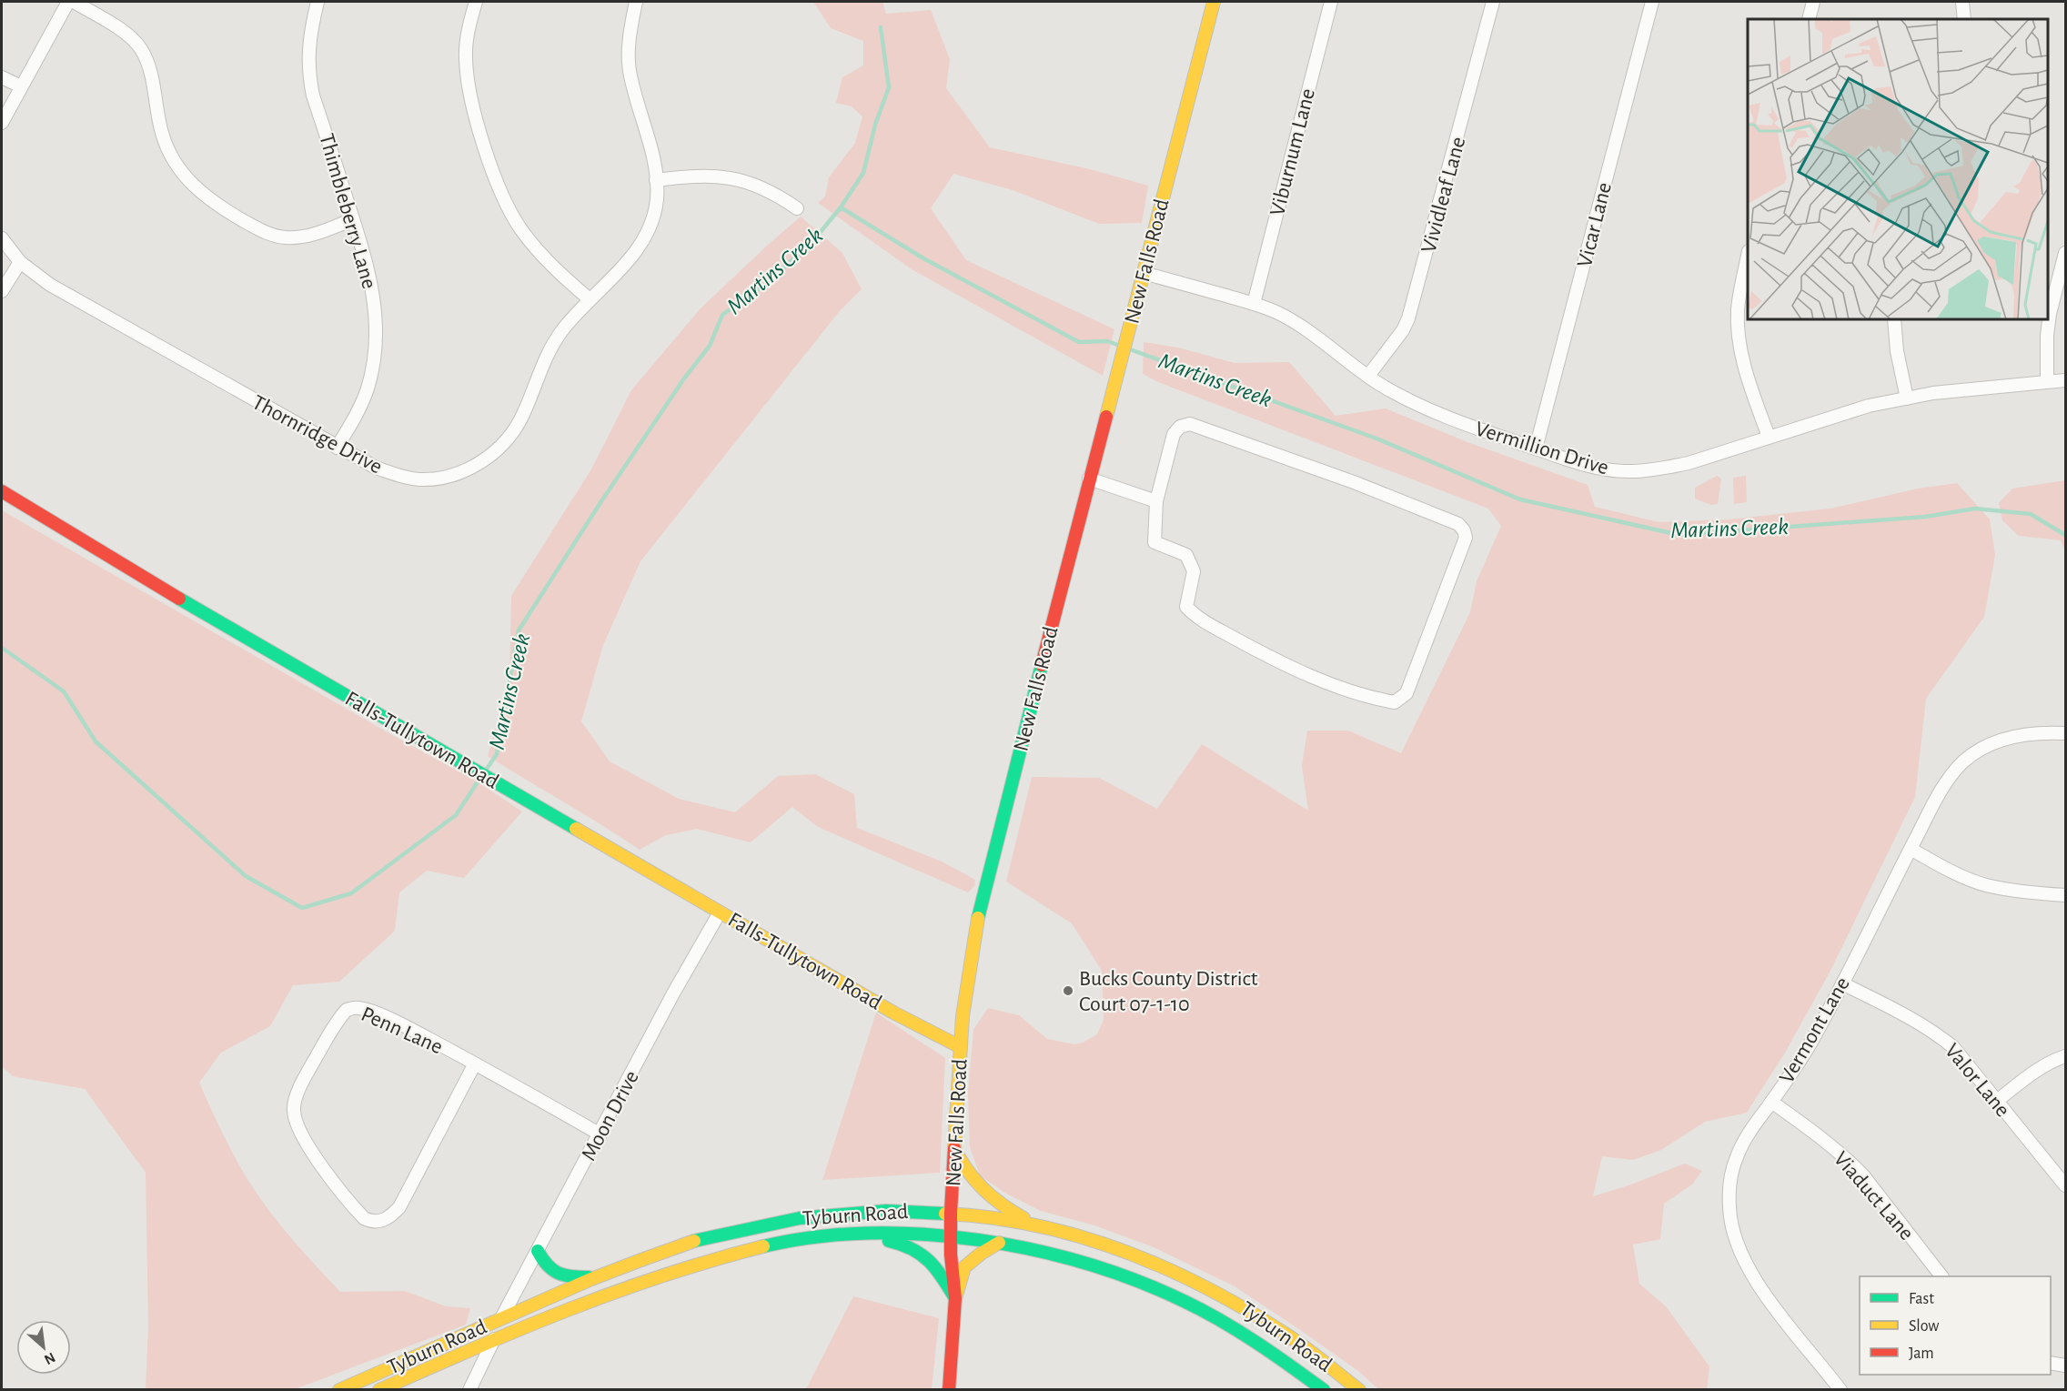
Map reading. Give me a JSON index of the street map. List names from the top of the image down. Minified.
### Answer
{"streets":{"main road":["New Falls Road","Falls-Tullytown Road","Tyburn Road"],"street":["Viburnum Lane","Vividleaf Lane","Thimbleberry Lane","Vicar Lane","Thornridge Drive","Vermillion Drive","Penn Lane","Vermont Lane","Valor Lane","Moon Drive","Viaduct Lane"]},"crossings":[["Viburnum Lane","Vermillion Drive"],["Vividleaf Lane","Vermillion Drive"],["Thimbleberry Lane","Thornridge Drive"],["Vicar Lane","Vermillion Drive"],["New Falls Road","Vermillion Drive"],["New Falls Road","Falls-Tullytown Road"],["New Falls Road","Tyburn Road"],["Falls-Tullytown Road","Moon Drive"],["Penn Lane","Moon Drive"],["Vermont Lane","Valor Lane"],["Vermont Lane","Viaduct Lane"],["Moon Drive","Tyburn Road"]],"water":["Martins Creek"],"places":["Bucks County District Court 07-1-10"],"legend":["Fast","Slow","Jam"],"north":"bottom right"}
